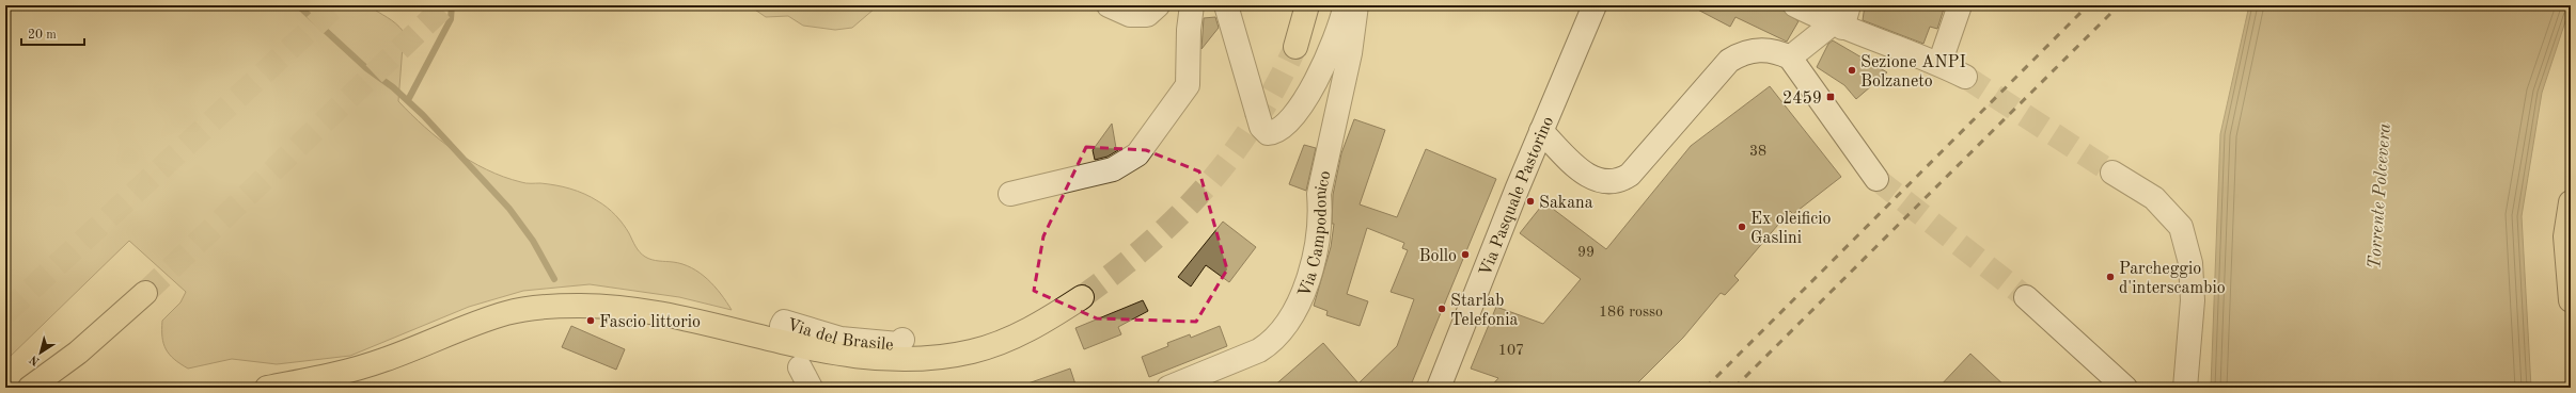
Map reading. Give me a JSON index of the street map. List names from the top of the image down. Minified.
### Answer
{"streets":{"street":["Via Pasquale Pastorino","Via Campodonico","Via del Brasile"]},"water":["Torrente Polcevera"],"places":{"other":["Sezione ANPI Bolzaneto","Sakana","Ex oleificio Gaslini","Bollo","Parcheggio d'interscambio","Starlab Telefonia","Fascio littorio"],"transit":["2459"]},"house_numbers":["38","99","186 rosso","107"],"scale_bar":"20 m","north":"bottom left"}
